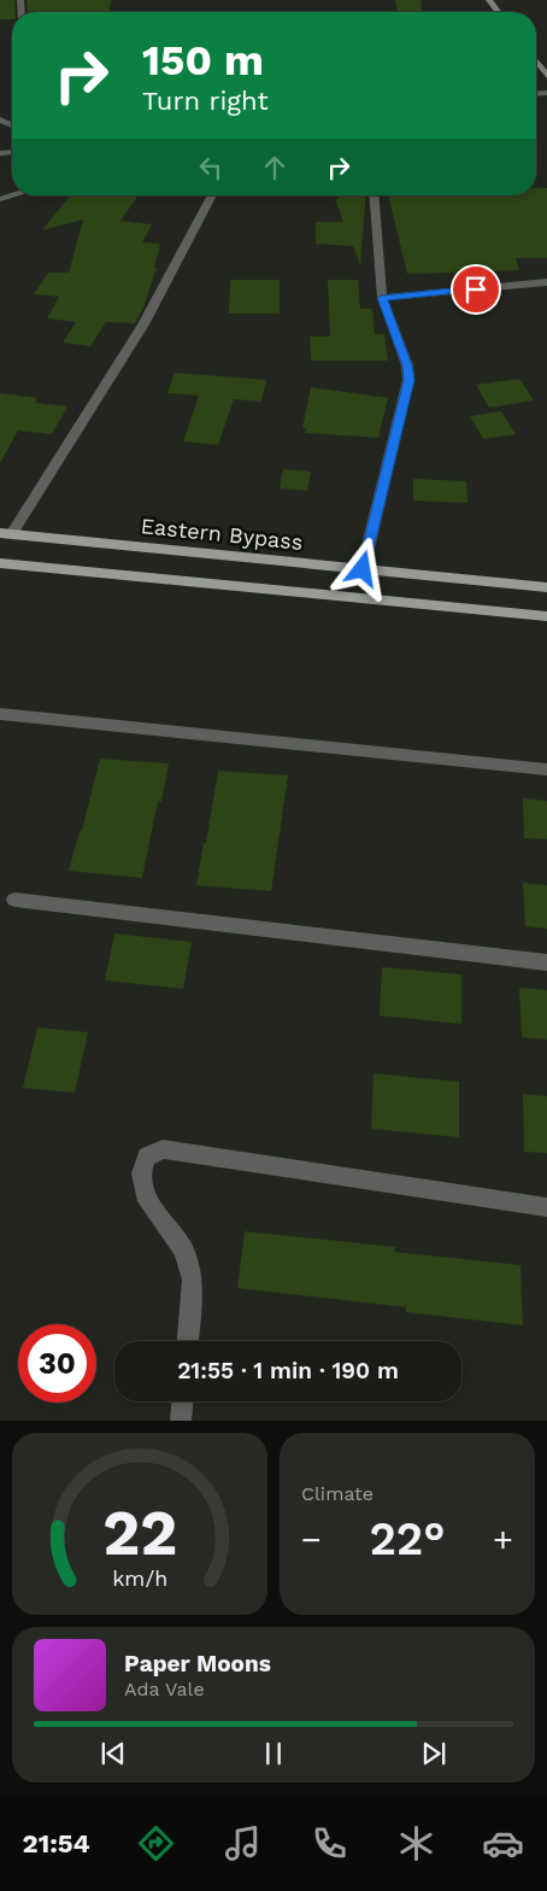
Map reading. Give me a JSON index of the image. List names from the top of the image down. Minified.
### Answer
{"streets":{"main road":["Eastern Bypass"]},"page":{"turn":["150 m","Turn right"],"limit":"30","trip":"21:55 · 1 min · 190 m","tile":"Climate","heat":["−","22°","+"],"song":["Paper Moons","Ada Vale"],"tabs":"21:54","gauge":["22","km/h"]}}
